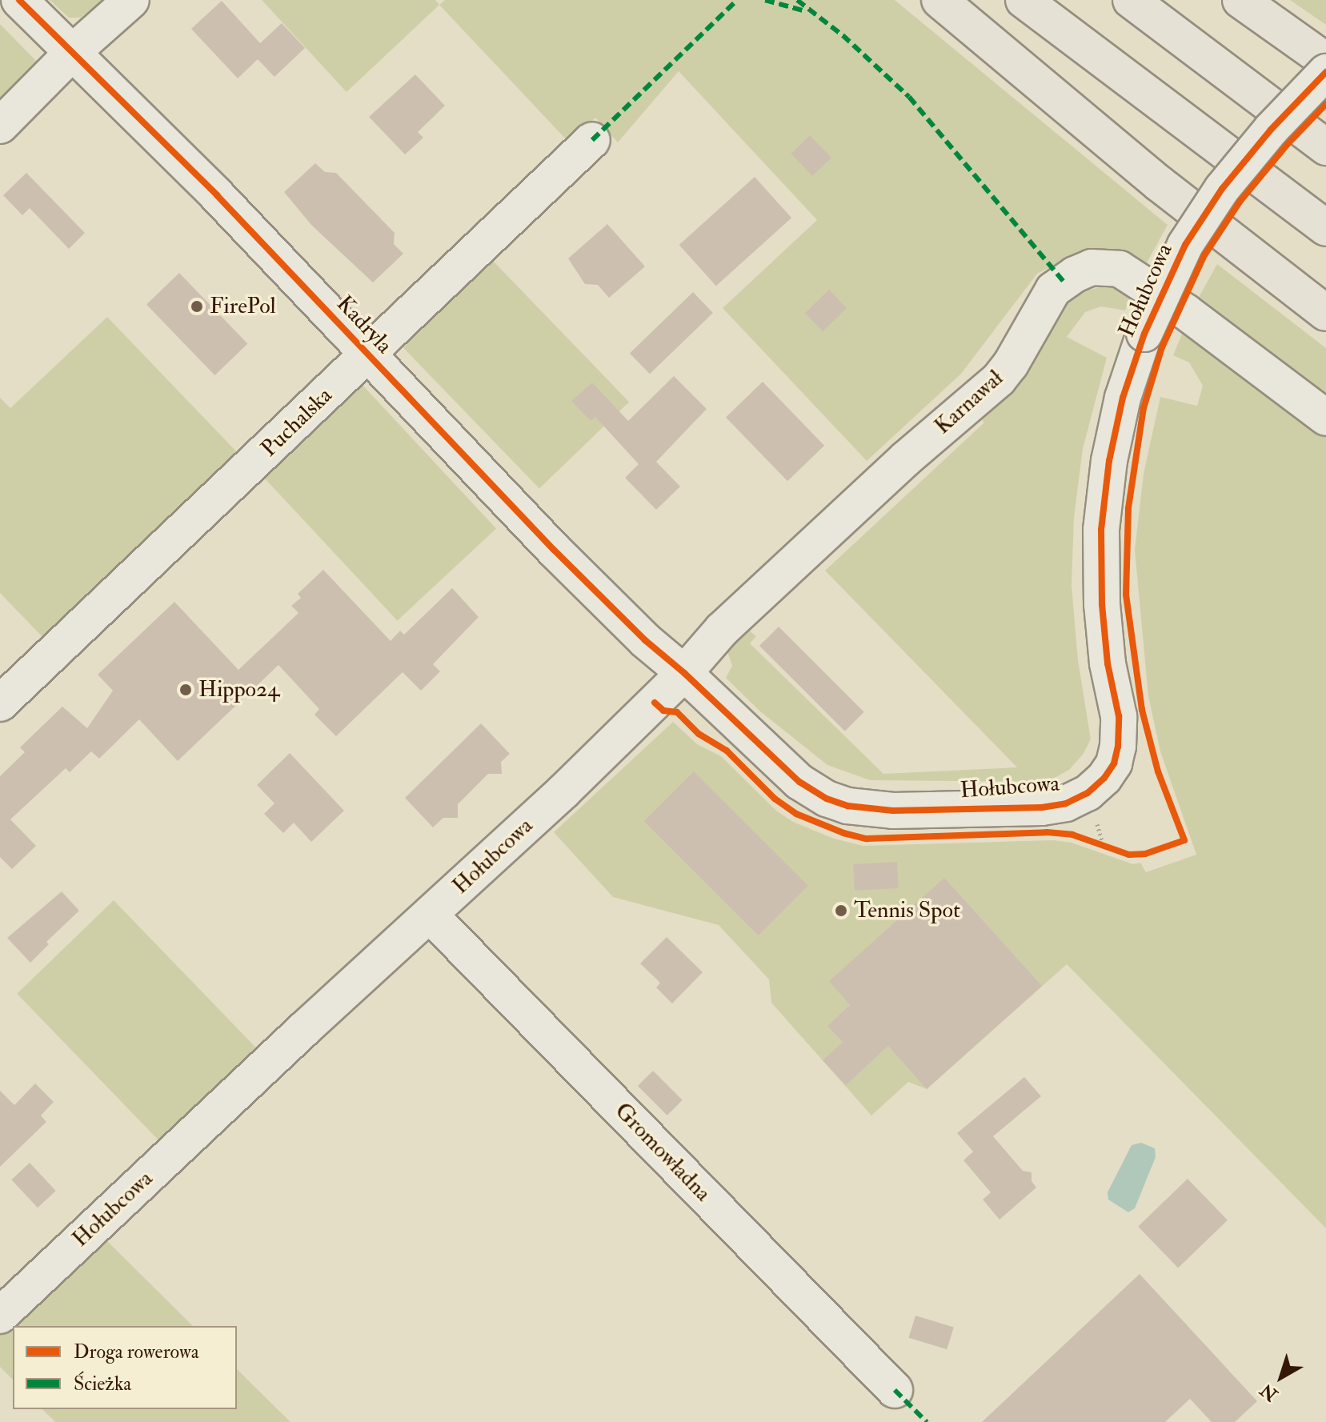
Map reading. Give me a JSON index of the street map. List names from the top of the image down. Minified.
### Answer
{"streets":{"street":["Hołubcowa","Kadryla","Karnawał","Puchalska","Gromowładna"]},"crossings":[["Hołubcowa","Kadryla"],["Hołubcowa","Karnawał"],["Hołubcowa","Gromowładna"],["Kadryla","Karnawał"],["Kadryla","Puchalska"]],"places":["FirePol","Hippo24","Tennis Spot"],"legend":["Droga rowerowa","Ścieżka"],"north":"bottom left"}
